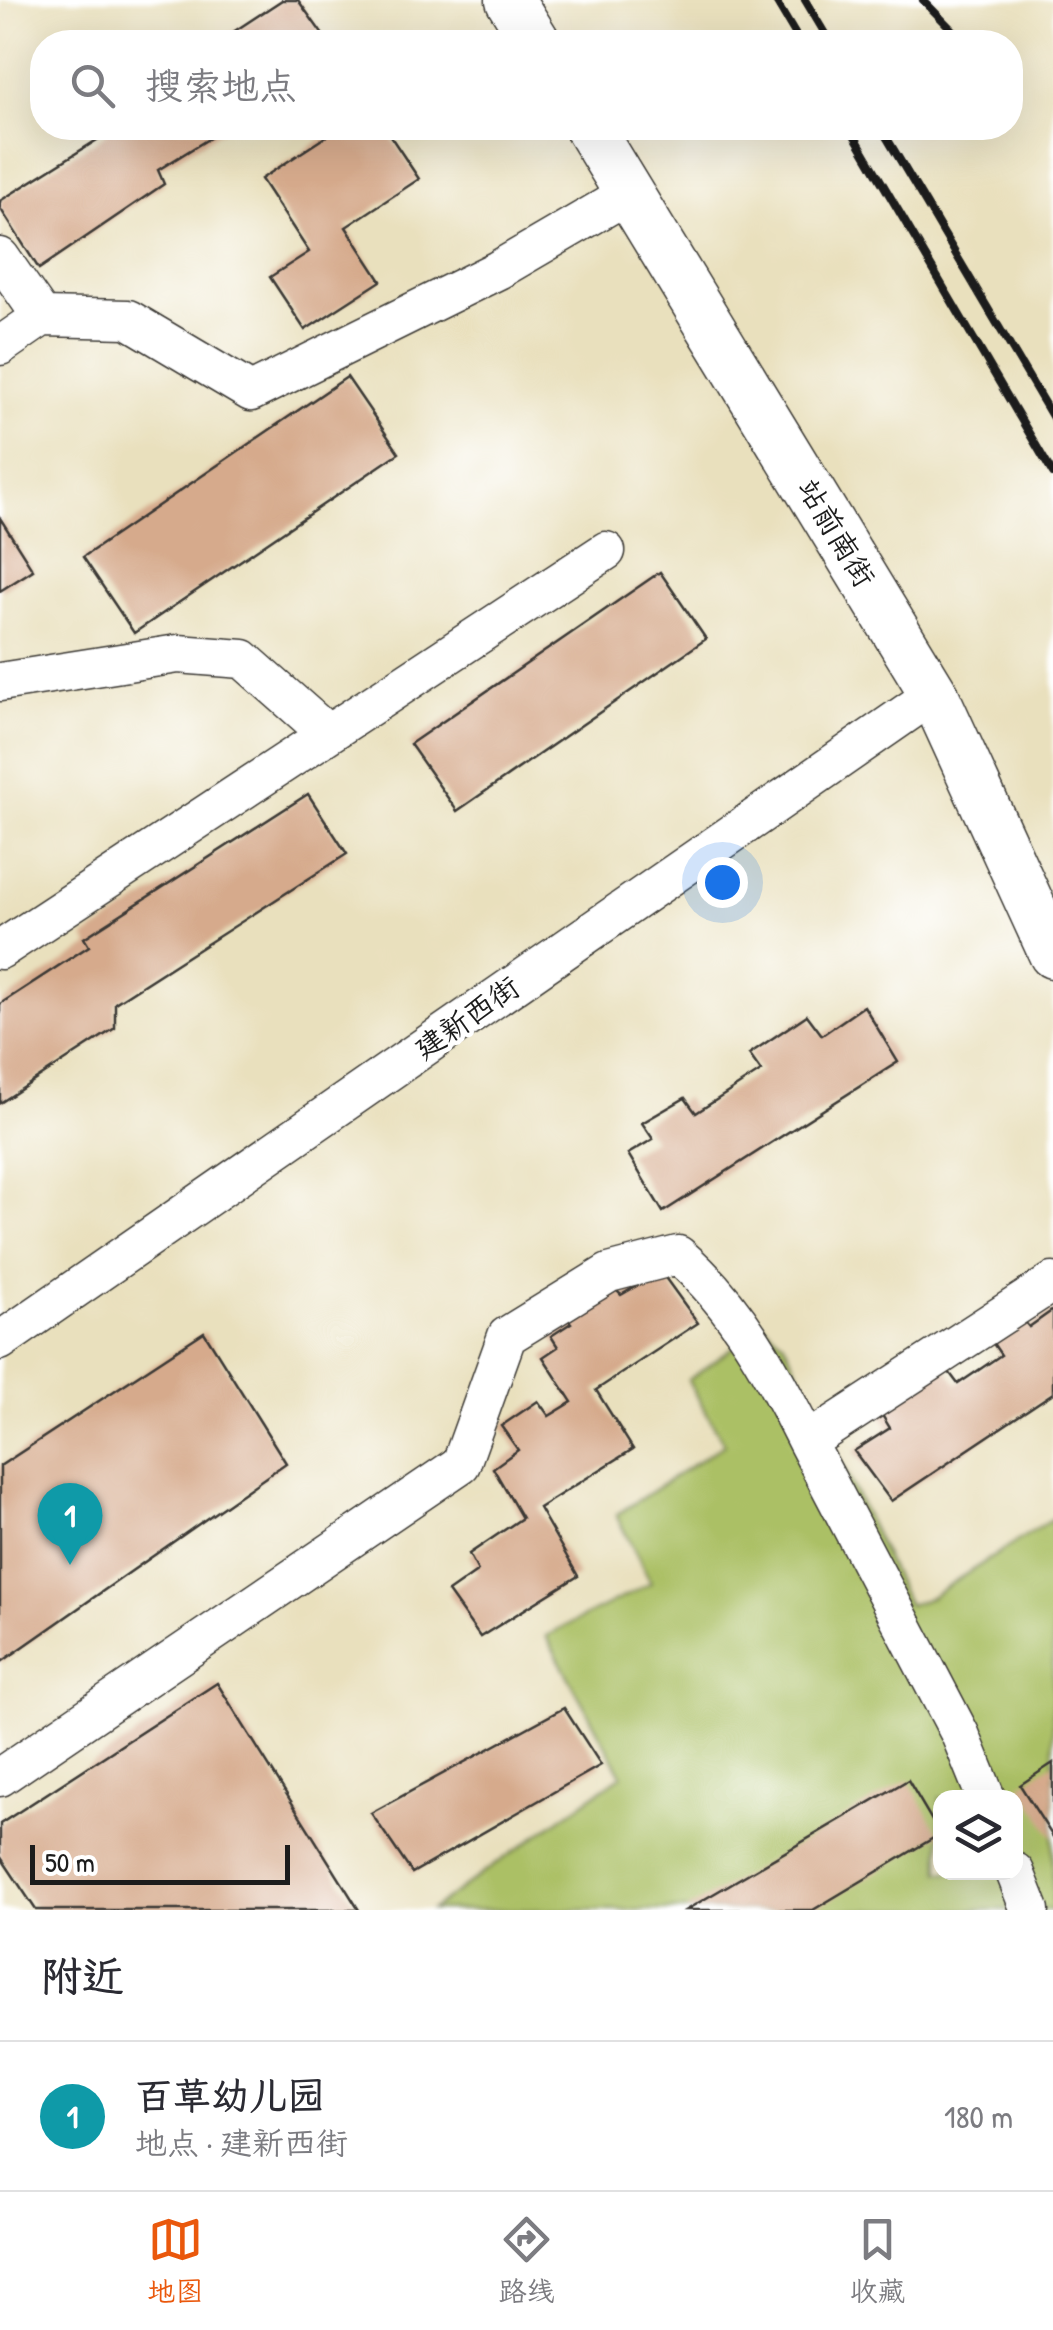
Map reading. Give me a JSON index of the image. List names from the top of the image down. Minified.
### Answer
{"streets":{"main road":["站前南街"],"street":["建新西街"]},"crossings":[["站前南街","建新西街"]],"scale_bar":"50 m","page":{"search":"搜索地点","pins":"1","scale":"50 m","heading":"附近","list":[{"mark":"1","name":"百草幼儿园","note":"地点 · 建新西街","value":"180 m"}],"nav":["地图","路线","收藏"]}}
